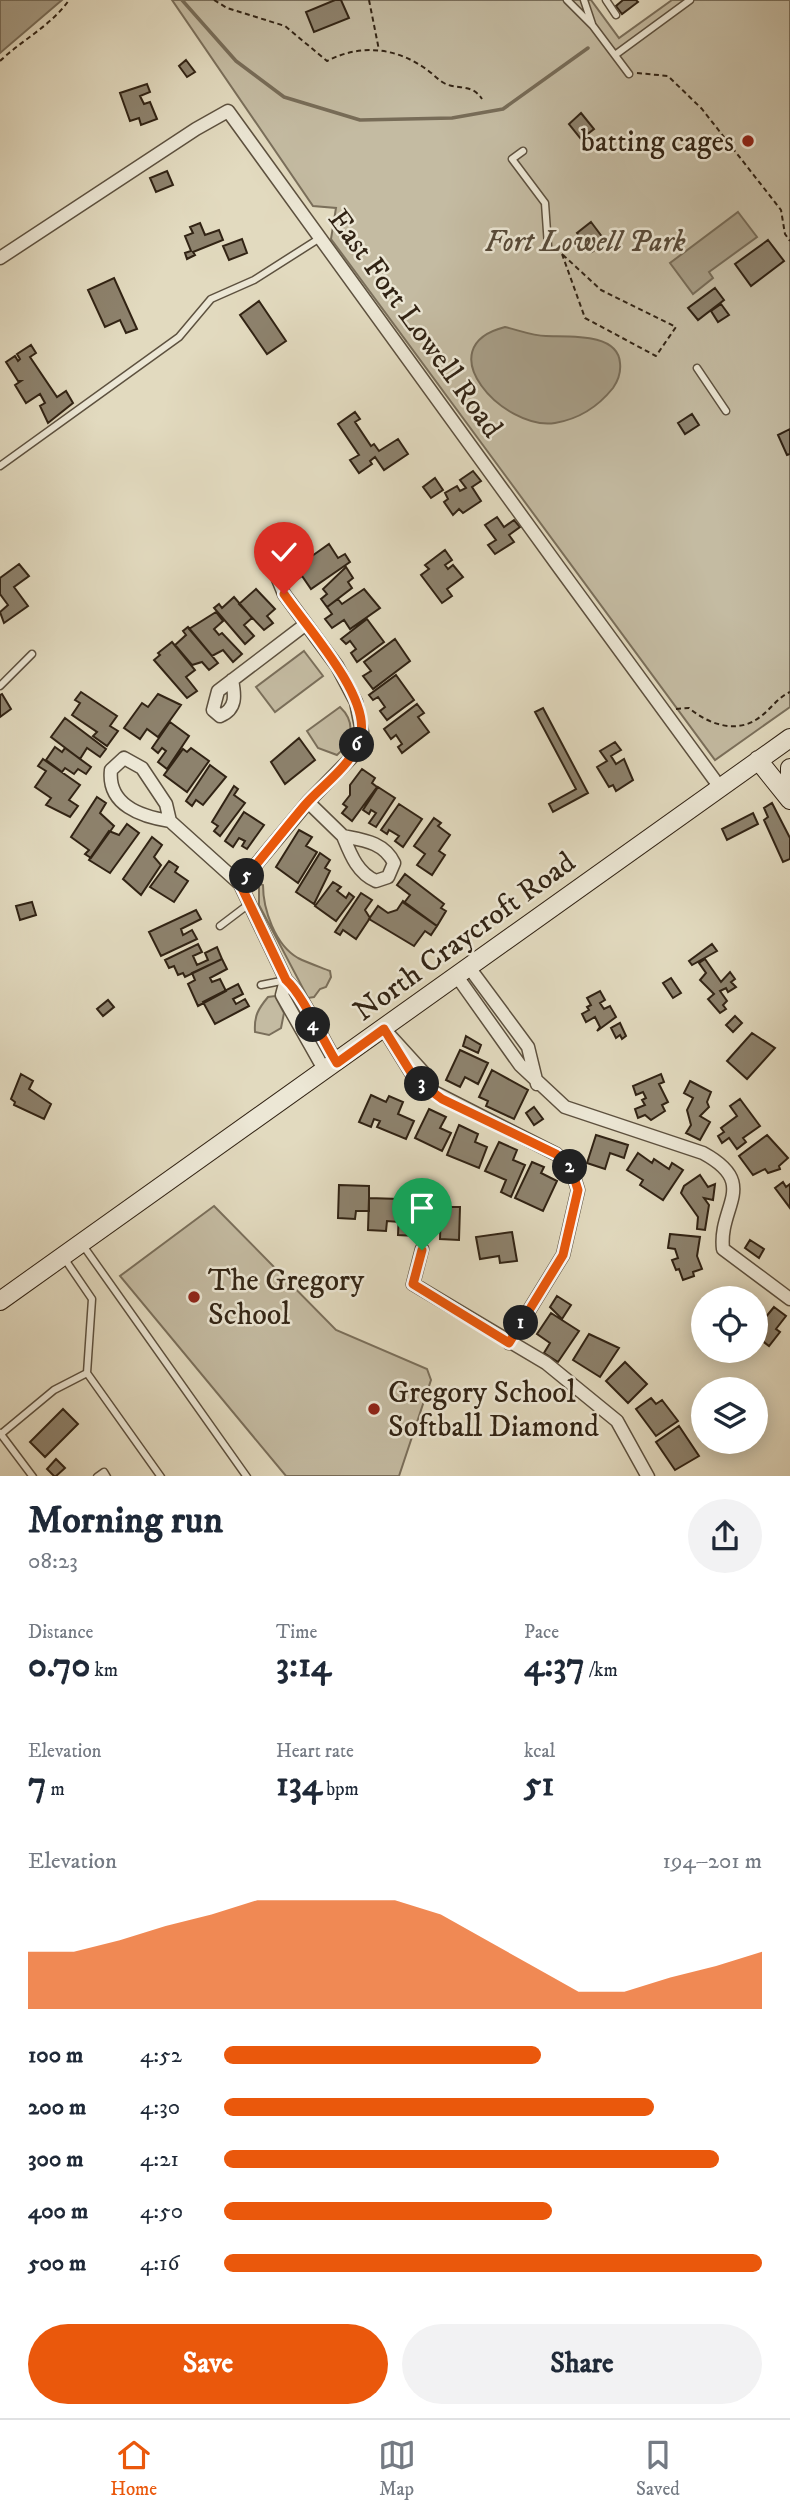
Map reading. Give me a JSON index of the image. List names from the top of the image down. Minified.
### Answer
{"streets":{"main road":["North Craycroft Road"],"street":["East Fort Lowell Road"]},"crossings":[["East Fort Lowell Road","North Craycroft Road"]],"parks":["Fort Lowell Park"],"places":["batting cages","The Gregory School","Gregory School Softball Diamond"],"page":{"pins":["6","5","4","3","2","1"],"heading":["Morning run","08:23"],"stats":[["Distance","0.70 km"],["Time","3:14"],["Pace","4:37 /km"],["Elevation","7 m"],["Heart rate","134 bpm"],["kcal","51"]],"chart":["Elevation","194–201 m"],"list":[{"name":"100 m","note":"4:52"},{"name":"200 m","note":"4:30"},{"name":"300 m","note":"4:21"},{"name":"400 m","note":"4:50"},{"name":"500 m","note":"4:16"}],"buttons":["Save","Share"],"tabs":["Home","Map","Saved"]}}
